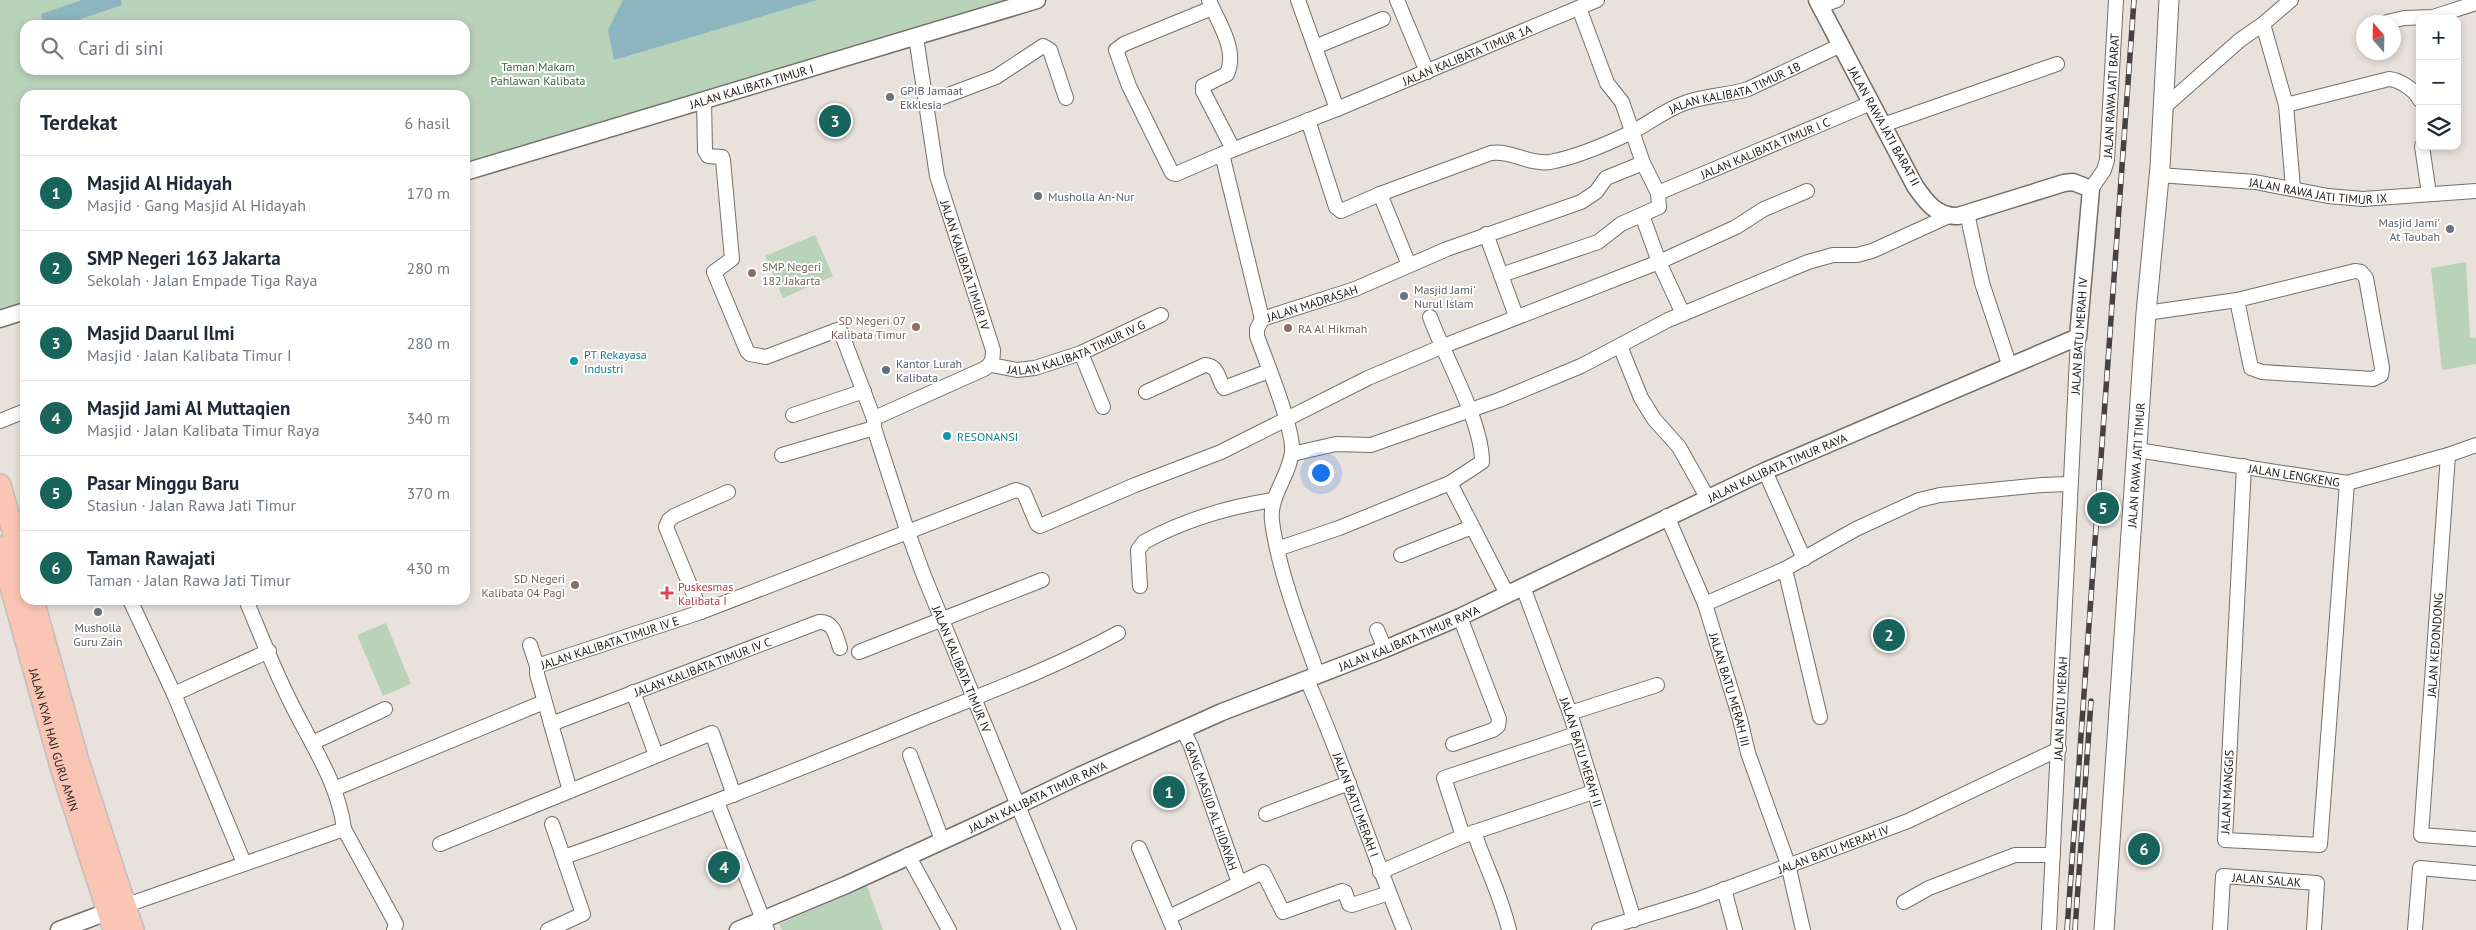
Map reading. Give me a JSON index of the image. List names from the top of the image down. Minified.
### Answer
{"streets":{"main road":["JALAN RAWA JATI TIMUR","JALAN KYAI HAJI GURU AMIN"],"street":["JALAN KALIBATA TIMUR 1A","JALAN KALIBATA TIMUR I","JALAN KALIBATA TIMUR 1B","JALAN RAWA JATI BARAT","JALAN RAWA JATI BARAT II","JALAN KALIBATA TIMUR I C","JALAN RAWA JATI TIMUR IX","JALAN KALIBATA TIMUR IV","JALAN MADRASAH","JALAN BATU MERAH IV","JALAN KALIBATA TIMUR IV G","JALAN KALIBATA TIMUR RAYA","JALAN LENGKENG","JALAN KALIBATA TIMUR IV E","JALAN KEDONDONG","JALAN KALIBATA TIMUR IV C","JALAN BATU MERAH III","JALAN BATU MERAH","JALAN BATU MERAH II","JALAN MANGGIS","JALAN BATU MERAH I","GANG MASJID AL HIDAYAH","JALAN SALAK"]},"crossings":[["JALAN KALIBATA TIMUR 1A","JALAN KALIBATA TIMUR 1B"],["JALAN KALIBATA TIMUR I","JALAN KALIBATA TIMUR IV"],["JALAN KALIBATA TIMUR 1B","JALAN RAWA JATI BARAT II"],["JALAN RAWA JATI BARAT","JALAN BATU MERAH IV"],["JALAN RAWA JATI BARAT II","JALAN KALIBATA TIMUR I C"],["JALAN RAWA JATI TIMUR IX","JALAN RAWA JATI TIMUR"],["JALAN KALIBATA TIMUR IV","JALAN KALIBATA TIMUR IV G"],["JALAN KALIBATA TIMUR IV","JALAN KALIBATA TIMUR RAYA"],["JALAN KALIBATA TIMUR IV","JALAN KALIBATA TIMUR IV E"],["JALAN MADRASAH","JALAN KALIBATA TIMUR IV E"],["JALAN BATU MERAH IV","JALAN KALIBATA TIMUR RAYA"],["JALAN BATU MERAH IV","JALAN BATU MERAH III"],["JALAN BATU MERAH IV","JALAN BATU MERAH"],["JALAN BATU MERAH IV","JALAN BATU MERAH II"],["JALAN RAWA JATI TIMUR","JALAN LENGKENG"],["JALAN KALIBATA TIMUR RAYA","JALAN BATU MERAH III"],["JALAN KALIBATA TIMUR RAYA","JALAN BATU MERAH II"],["JALAN KALIBATA TIMUR RAYA","JALAN BATU MERAH I"],["JALAN KALIBATA TIMUR RAYA","GANG MASJID AL HIDAYAH"],["JALAN LENGKENG","JALAN KEDONDONG"],["JALAN LENGKENG","JALAN MANGGIS"],["JALAN KALIBATA TIMUR IV E","JALAN KALIBATA TIMUR IV C"]],"parks":["Taman Makam Pahlawan Kalibata"],"places":{"other":["GPIB Jamaat Ekklesia","Musholla An-Nur","Masjid Jami' At Taubah","SMP Negeri 182 Jakarta","Masjid Jami' Nurul Islam","SD Negeri 07 Kalibata Timur","RA Al Hikmah","PT Rekayasa Industri","Kantor Lurah Kalibata","RESONANSI","SD Negeri Kalibata 04 Pagi","Musholla Guru Zain"],"health":["Puskesmas Kalibata I"]},"north":"top","page":{"map_buttons":["+","−"],"search":"Cari di sini","heading":["Terdekat","6 hasil"],"pins":["3","5","2","1","6","4"],"list":[{"mark":"1","name":"Masjid Al Hidayah","note":"Masjid · Gang Masjid Al Hidayah","value":"170 m"},{"mark":"2","name":"SMP Negeri 163 Jakarta","note":"Sekolah · Jalan Empade Tiga Raya","value":"280 m"},{"mark":"3","name":"Masjid Daarul Ilmi","note":"Masjid · Jalan Kalibata Timur I","value":"280 m"},{"mark":"4","name":"Masjid Jami Al Muttaqien","note":"Masjid · Jalan Kalibata Timur Raya","value":"340 m"},{"mark":"5","name":"Pasar Minggu Baru","note":"Stasiun · Jalan Rawa Jati Timur","value":"370 m"},{"mark":"6","name":"Taman Rawajati","note":"Taman · Jalan Rawa Jati Timur","value":"430 m"}]}}
